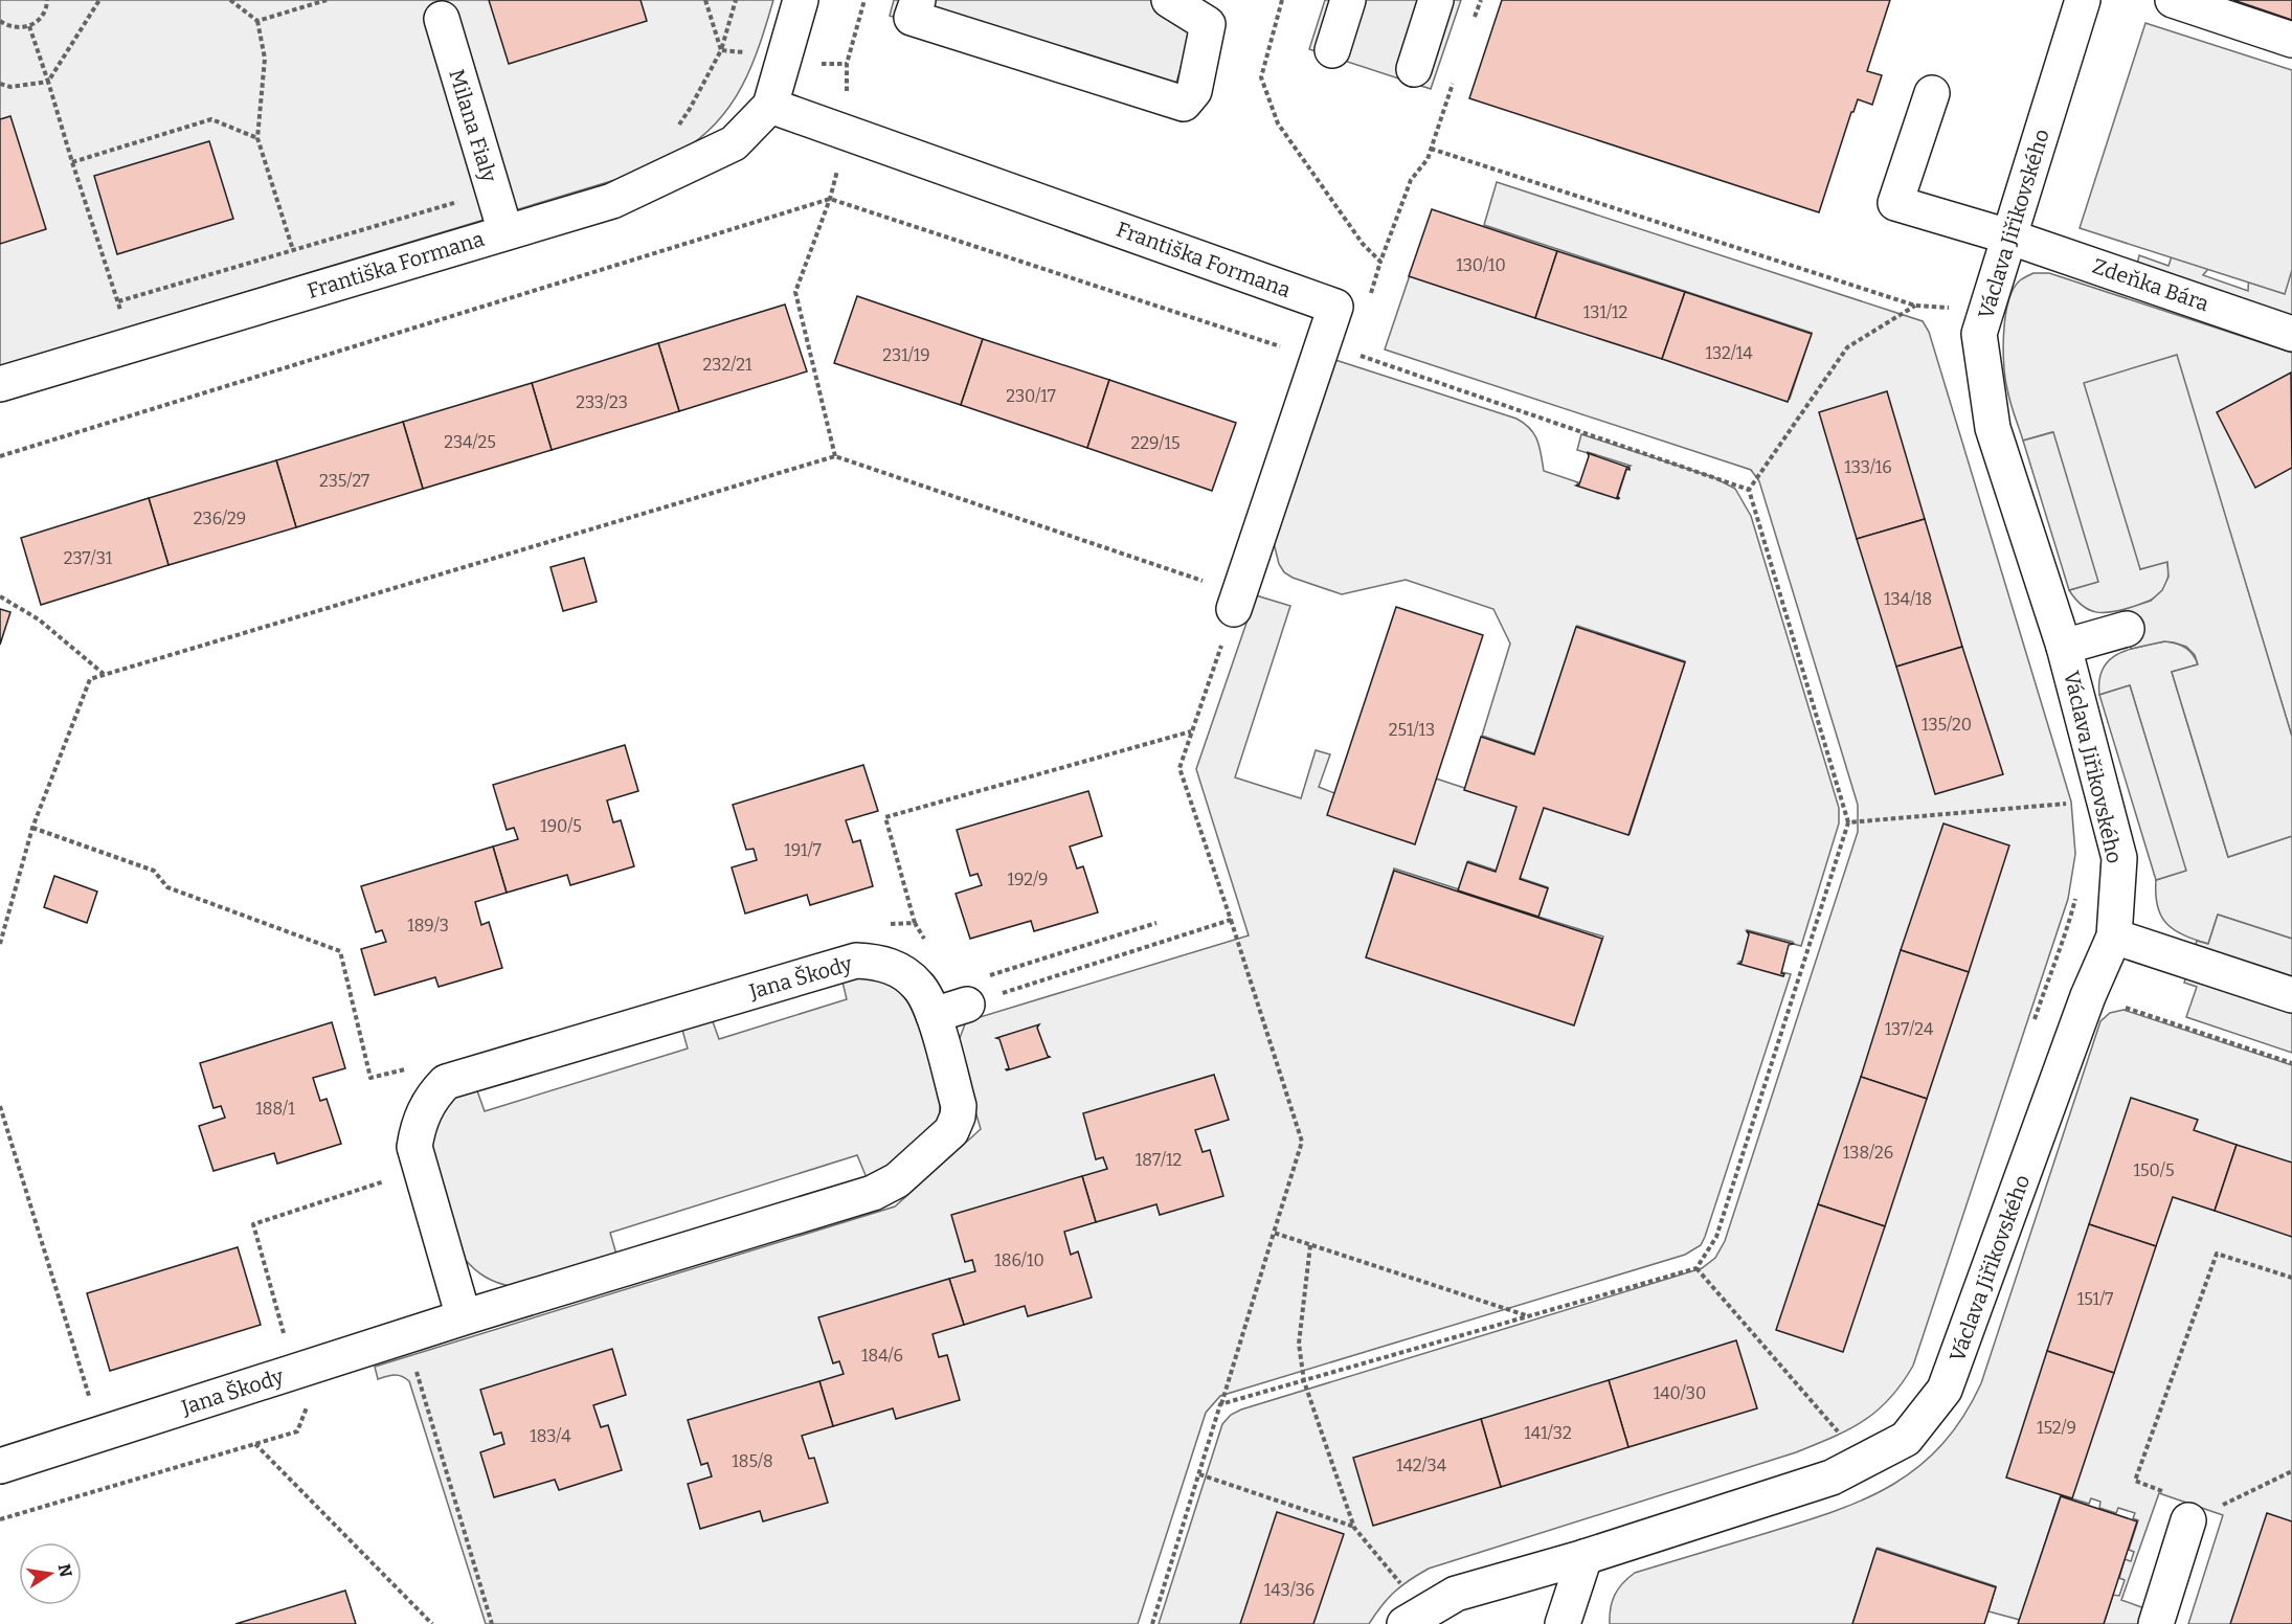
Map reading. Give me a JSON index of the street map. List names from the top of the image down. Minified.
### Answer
{"streets":{"street":["Milana Fialy","Václava Jiřikovského","Františka Formana","Zdeňka Bára","Jana Škody"]},"crossings":[["Milana Fialy","Františka Formana"],["Václava Jiřikovského","Zdeňka Bára"]],"house_numbers":["130/10","131/12","132/14","231/19","232/21","230/17","233/23","234/25","229/15","133/16","235/27","236/29","237/31","134/18","135/20","251/13","190/5","191/7","192/9","189/3","137/24","188/1","138/26","187/12","150/5","186/10","151/7","184/6","140/30","152/9","141/32","183/4","185/8","142/34","143/36"],"north":"right"}
